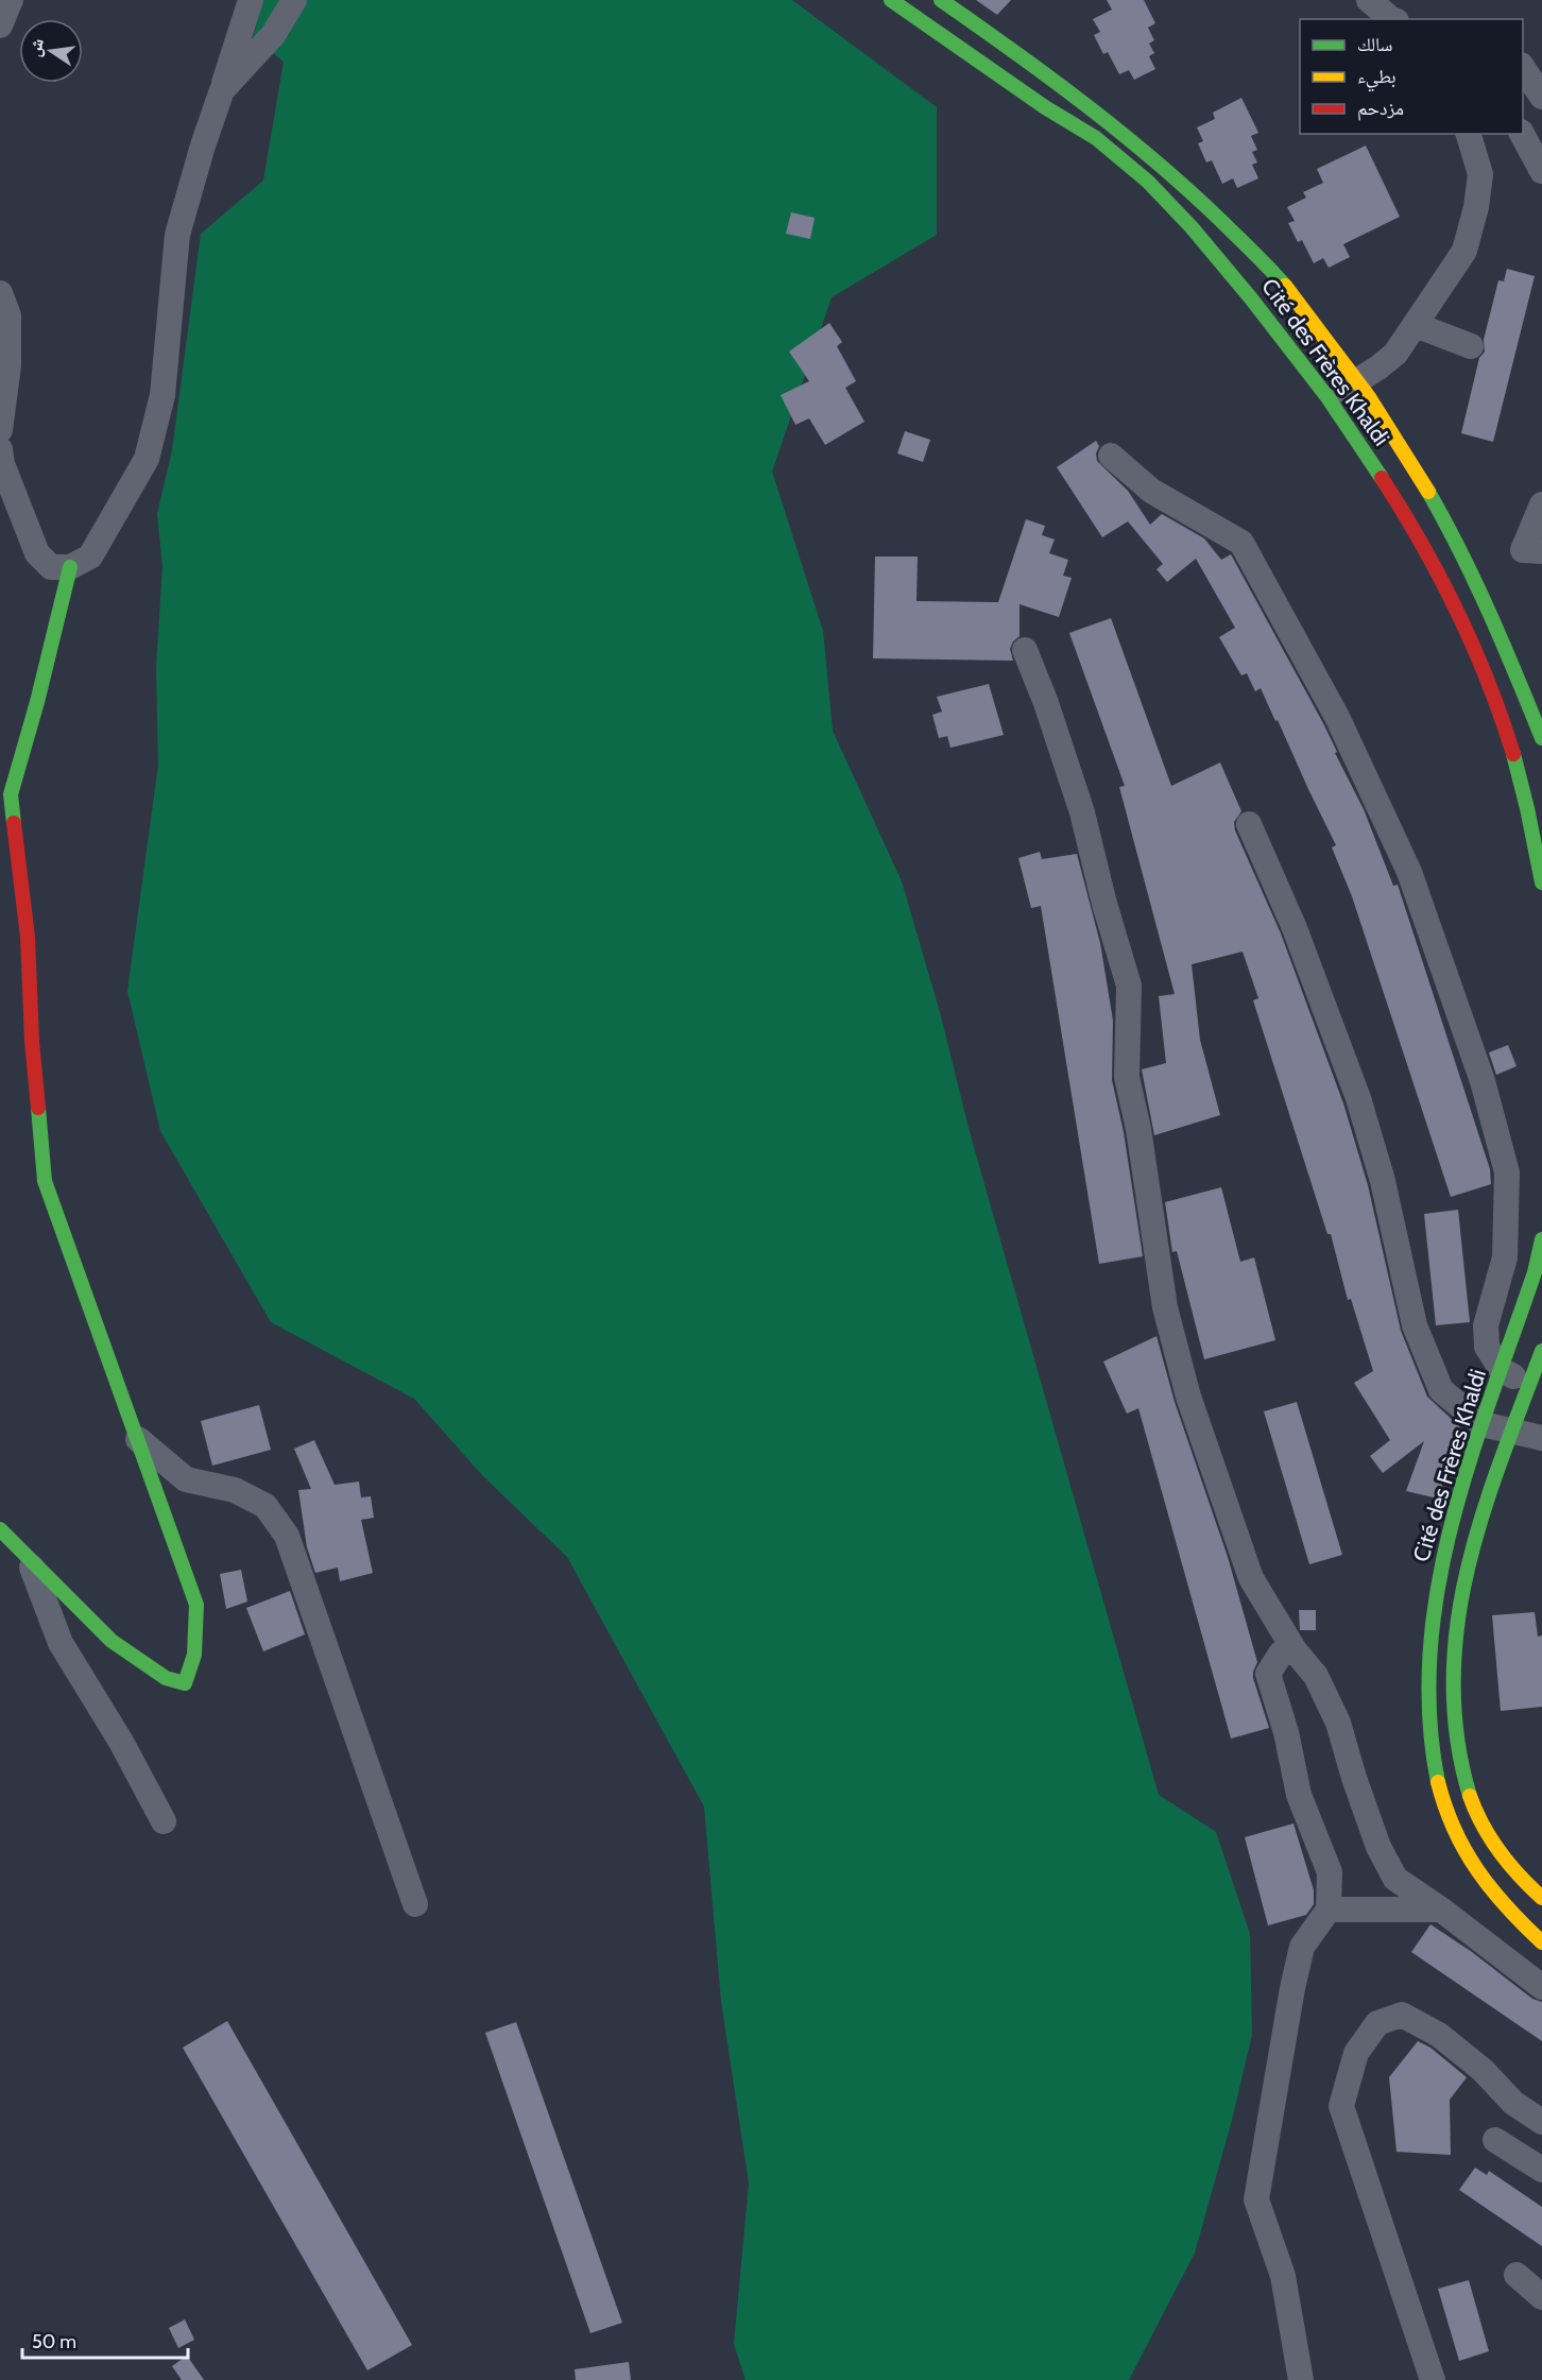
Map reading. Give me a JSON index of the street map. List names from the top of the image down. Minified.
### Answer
{"streets":{"main road":["Cité des Frères Khaldi"]},"legend":["سالك","بطيء","مزدحم"],"scale_bar":"50 m","north":"left"}
